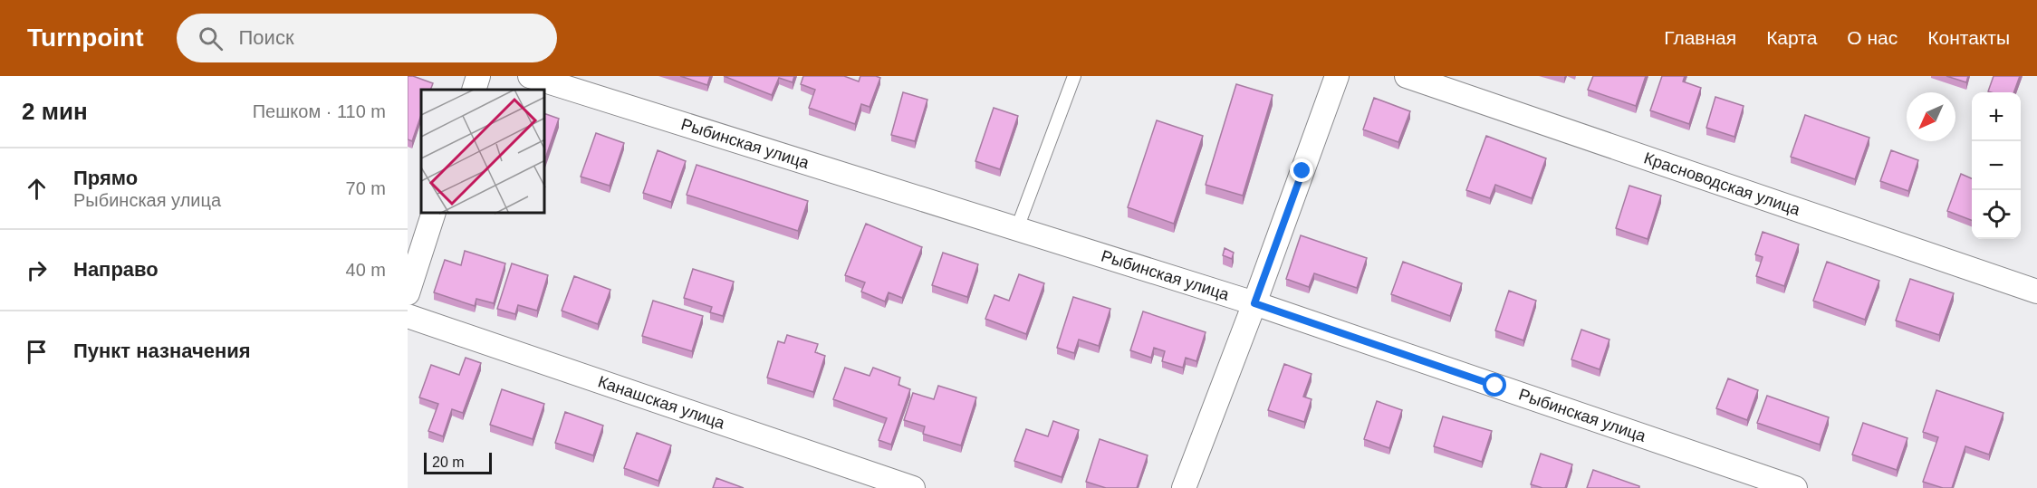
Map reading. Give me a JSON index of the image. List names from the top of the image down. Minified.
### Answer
{"streets":{"street":["Рыбинская улица","Красноводская улица","Канашская улица"]},"scale_bar":"20 m","north":"bottom left","page":{"header":"Turnpoint","search":"Поиск","nav":["Главная","Карта","О нас","Контакты"],"heading":["2 мин","Пешком · 110 m"],"map_buttons":["+","−"],"list":[["Прямо","Рыбинская улица","70 m"],["Направо","40 m"],"Пункт назначения"],"scale":"20 m"}}
